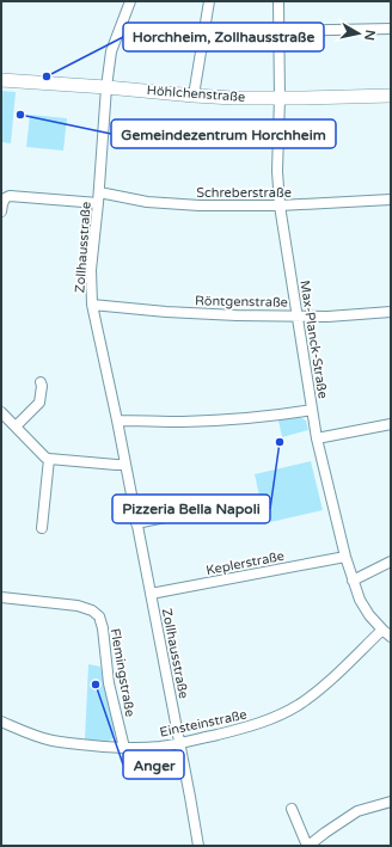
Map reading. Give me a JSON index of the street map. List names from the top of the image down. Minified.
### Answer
{"streets":{"street":["Höhlchenstraße","Schreberstraße","Zollhausstraße","Röntgenstraße","Max-Planck-Straße","Keplerstraße","Flemingstraße","Einsteinstraße"]},"crossings":[["Höhlchenstraße","Zollhausstraße"],["Höhlchenstraße","Max-Planck-Straße"],["Schreberstraße","Zollhausstraße"],["Schreberstraße","Max-Planck-Straße"],["Zollhausstraße","Röntgenstraße"],["Zollhausstraße","Keplerstraße"],["Zollhausstraße","Einsteinstraße"],["Röntgenstraße","Max-Planck-Straße"],["Max-Planck-Straße","Keplerstraße"],["Max-Planck-Straße","Einsteinstraße"],["Flemingstraße","Einsteinstraße"]],"places":["Horchheim, Zollhausstraße","Gemeindezentrum Horchheim","Pizzeria Bella Napoli","Anger"],"north":"right"}
